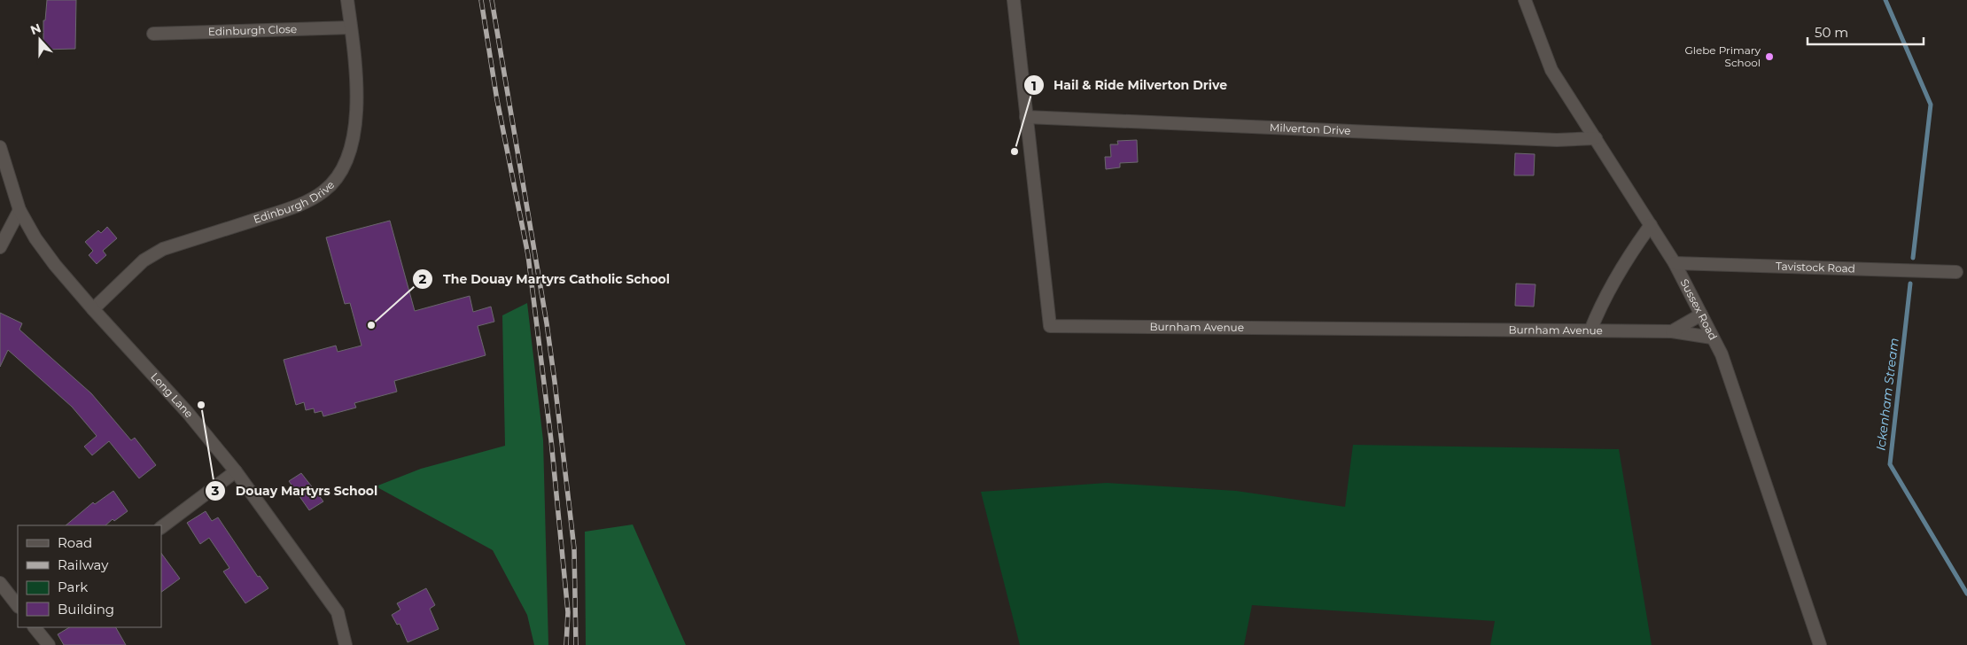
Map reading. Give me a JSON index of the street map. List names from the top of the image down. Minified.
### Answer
{"streets":{"street":["Edinburgh Close","Milverton Drive","Edinburgh Drive","Tavistock Road","Sussex Road","Burnham Avenue","Long Lane"]},"crossings":[["Edinburgh Close","Edinburgh Drive"],["Milverton Drive","Sussex Road"],["Milverton Drive","Burnham Avenue"],["Edinburgh Drive","Long Lane"],["Tavistock Road","Sussex Road"],["Sussex Road","Burnham Avenue"]],"water":["Ickenham Stream"],"places":["Glebe Primary School","Hail & Ride Milverton Drive","The Douay Martyrs Catholic School","Douay Martyrs School"],"legend":["Road","Railway","Park","Building"],"scale_bar":"50 m","north":"top"}
